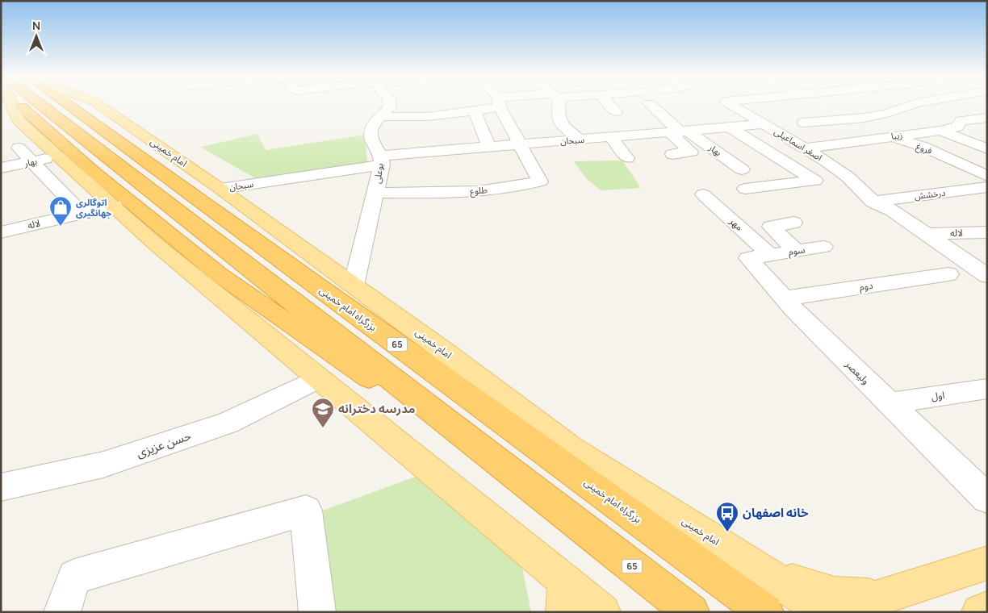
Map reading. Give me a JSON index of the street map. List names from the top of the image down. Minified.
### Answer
{"streets":{"highway":["بزرگراه امام خمینی","65"],"main road":["امام خمینی"],"street":["زیبا","سبحان","اصغر اسماعیلی","فروغ","بهار","بوعلی","طلوع","درخشش","لاله","مهر","سوم","دوم","ولیعصر","اول","حسن عزیزی"]},"crossings":[["زیبا","اصغر اسماعیلی"],["زیبا","فروغ"],["سبحان","اصغر اسماعیلی"],["سبحان","بهار"],["سبحان","امام خمینی"],["سبحان","بوعلی"],["سبحان","طلوع"],["اصغر اسماعیلی","درخشش"],["اصغر اسماعیلی","لاله"],["امام خمینی","بوعلی"],["بوعلی","طلوع"],["مهر","سوم"],["مهر","ولیعصر"],["سوم","ولیعصر"],["دوم","ولیعصر"],["ولیعصر","اول"]],"places":{"shop":["اتوگالری جهانگیری"],"school or university":["مدرسه دخترانه"],"bus stop":["خانه اصفهان"]},"north":"top"}
